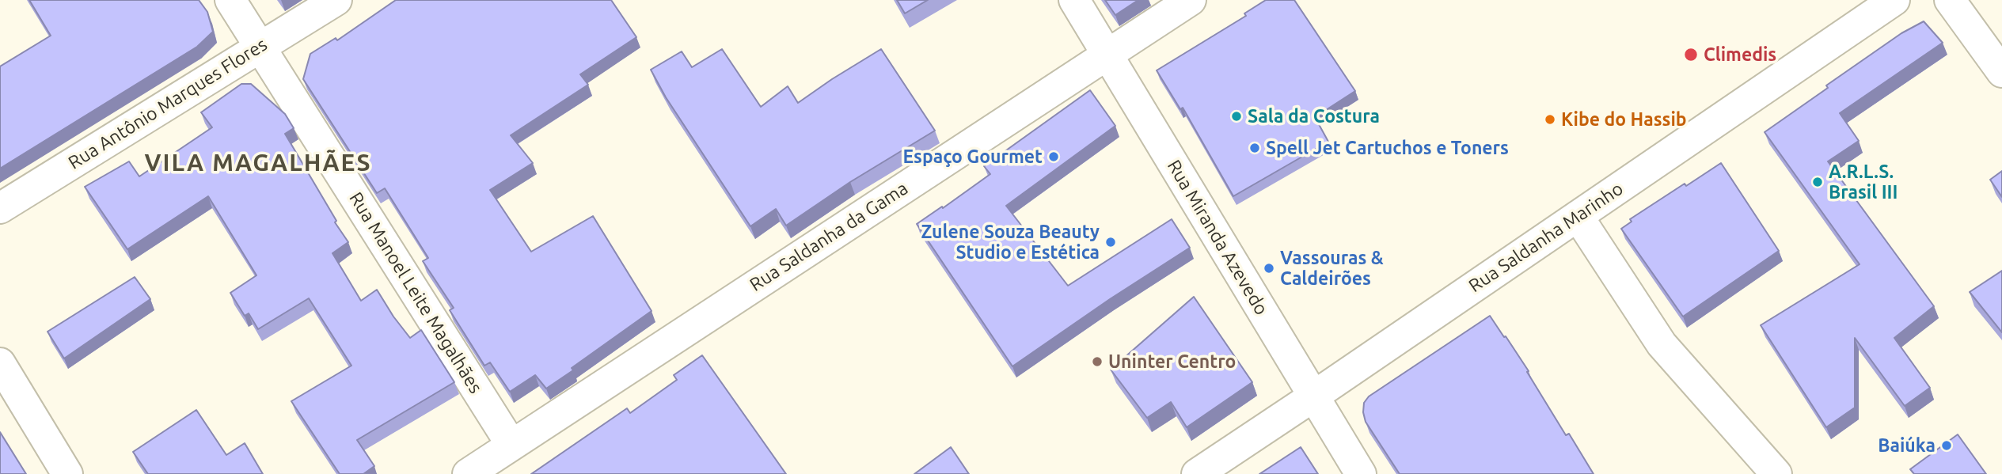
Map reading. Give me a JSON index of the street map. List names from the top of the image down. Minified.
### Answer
{"streets":{"street":["Rua Antônio Marques Flores","Rua Saldanha da Gama","Rua Miranda Azevedo","Rua Saldanha Marinho","Rua Manoel Leite Magalhães"]},"crossings":[["Rua Antônio Marques Flores","Rua Manoel Leite Magalhães"],["Rua Saldanha da Gama","Rua Miranda Azevedo"],["Rua Saldanha da Gama","Rua Manoel Leite Magalhães"],["Rua Miranda Azevedo","Rua Saldanha Marinho"]],"districts":["VILA MAGALHÃES"],"places":["Climedis","Sala da Costura","Kibe do Hassib","Spell Jet Cartuchos e Toners","Espaço Gourmet","A.R.L.S. Brasil III","Zulene Souza Beauty Studio e Estética","Vassouras & Caldeirões","Uninter Centro","Baiúka"]}
